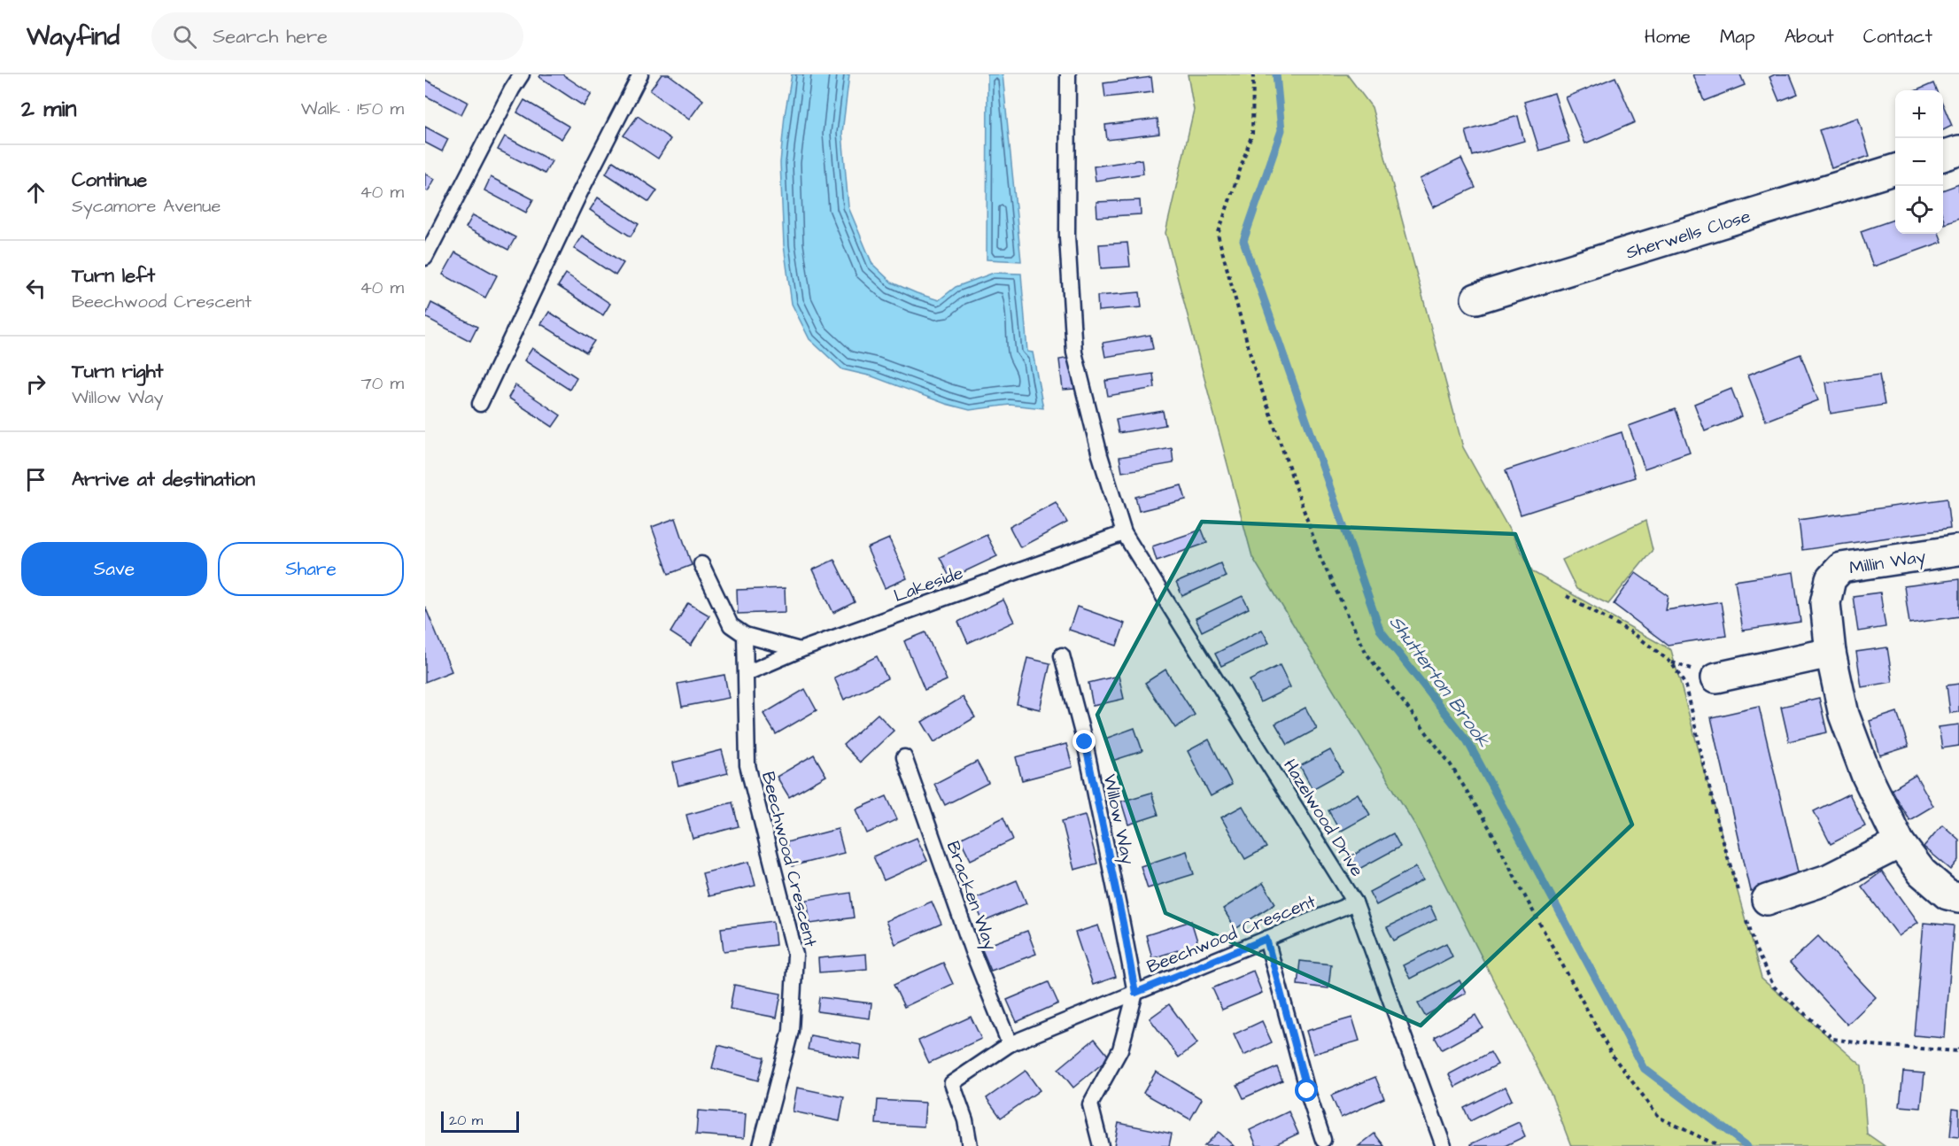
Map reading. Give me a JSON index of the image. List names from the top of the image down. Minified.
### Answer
{"streets":{"street":["Sherwells Close","Millin Way"],"lane":["Lakeside","Hazelwood Drive","Willow Way","Beechwood Crescent","Bracken Way"]},"crossings":[["Lakeside","Hazelwood Drive"],["Lakeside","Beechwood Crescent"],["Hazelwood Drive","Beechwood Crescent"],["Willow Way","Beechwood Crescent"],["Beechwood Crescent","Bracken Way"]],"water":["Shutterton Brook"],"scale_bar":"20 m","page":{"header":"Wayfind","search":"Search here","nav":["Home","Map","About","Contact"],"heading":["2 min","Walk · 150 m"],"map_buttons":["+","−"],"list":[["Continue","Sycamore Avenue","40 m"],["Turn left","Beechwood Crescent","40 m"],["Turn right","Willow Way","70 m"],"Arrive at destination"],"buttons":["Save","Share"],"scale":"20 m"}}
